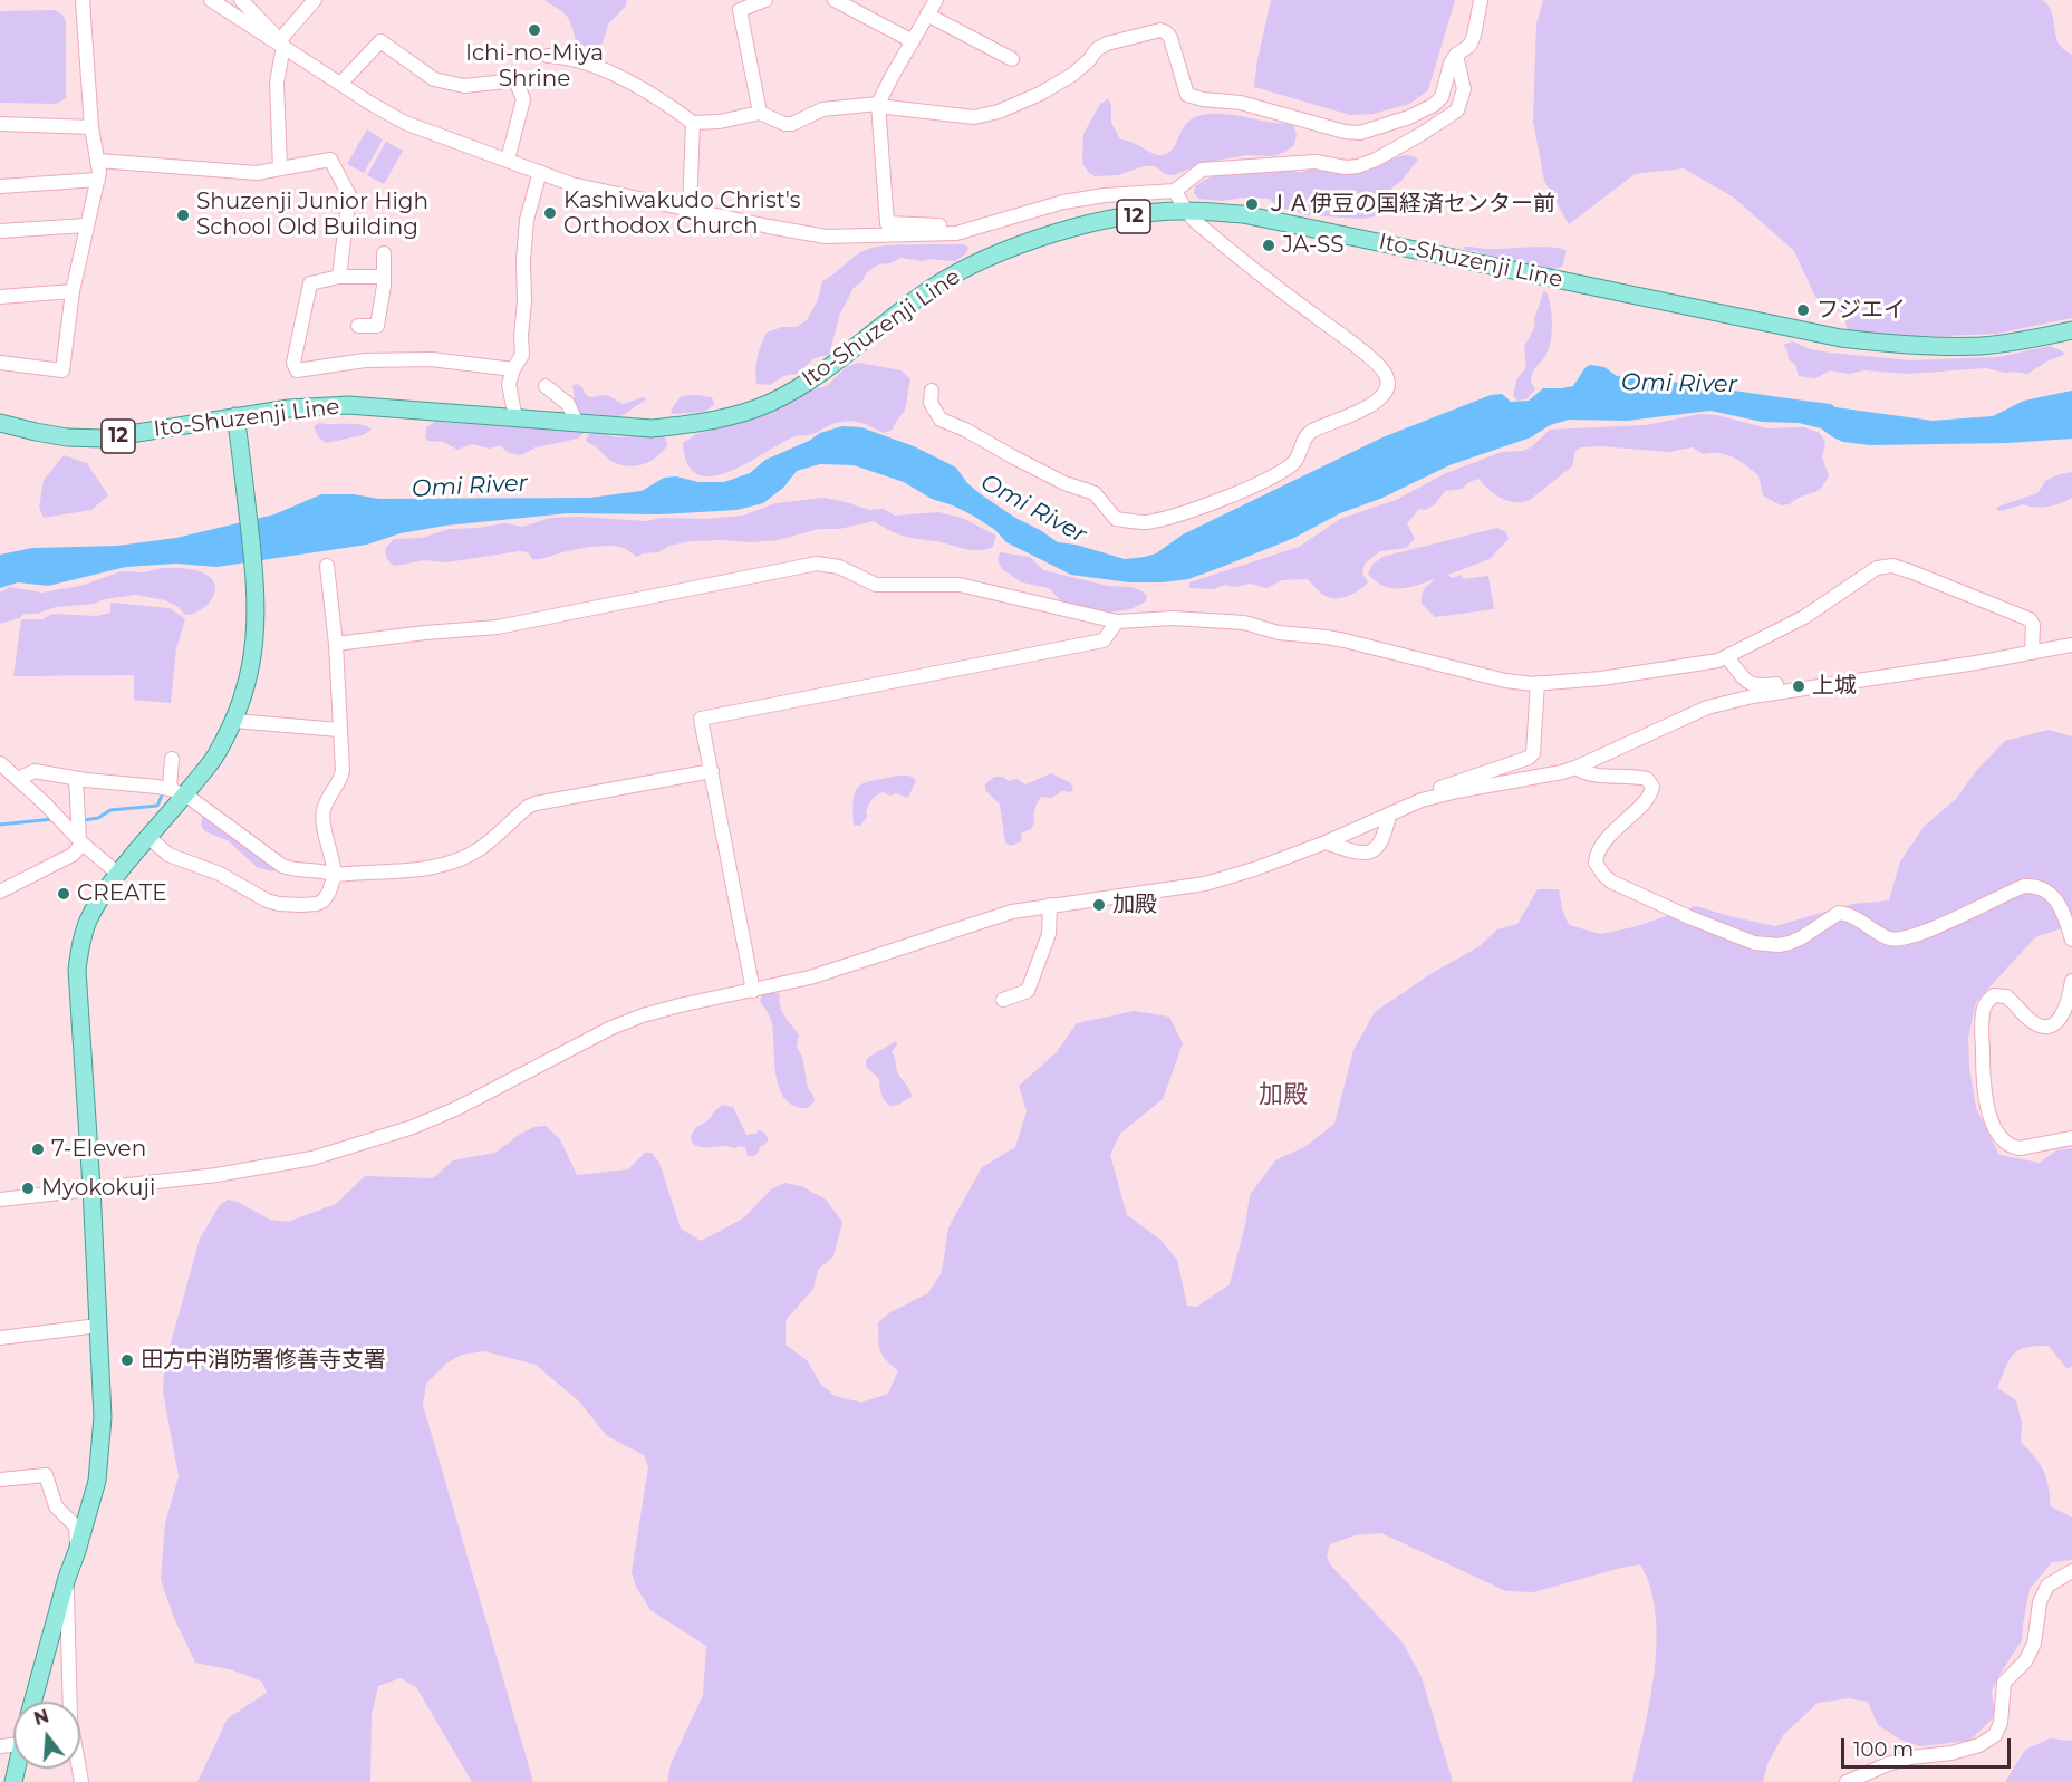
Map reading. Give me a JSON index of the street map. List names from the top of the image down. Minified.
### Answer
{"streets":{"main road":["12","Ito-Shuzenji Line"]},"districts":["加殿"],"water":["Omi River"],"places":["Ichi-no-Miya Shrine","ＪＡ伊豆の国経済センター前","Kashiwakudo Christ's Orthodox Church","Shuzenji Junior High School Old Building","JA-SS","フジエイ","上城","CREATE","加殿","7-Eleven","Myokokuji","田方中消防署修善寺支署"],"scale_bar":"100 m","north":"top"}
